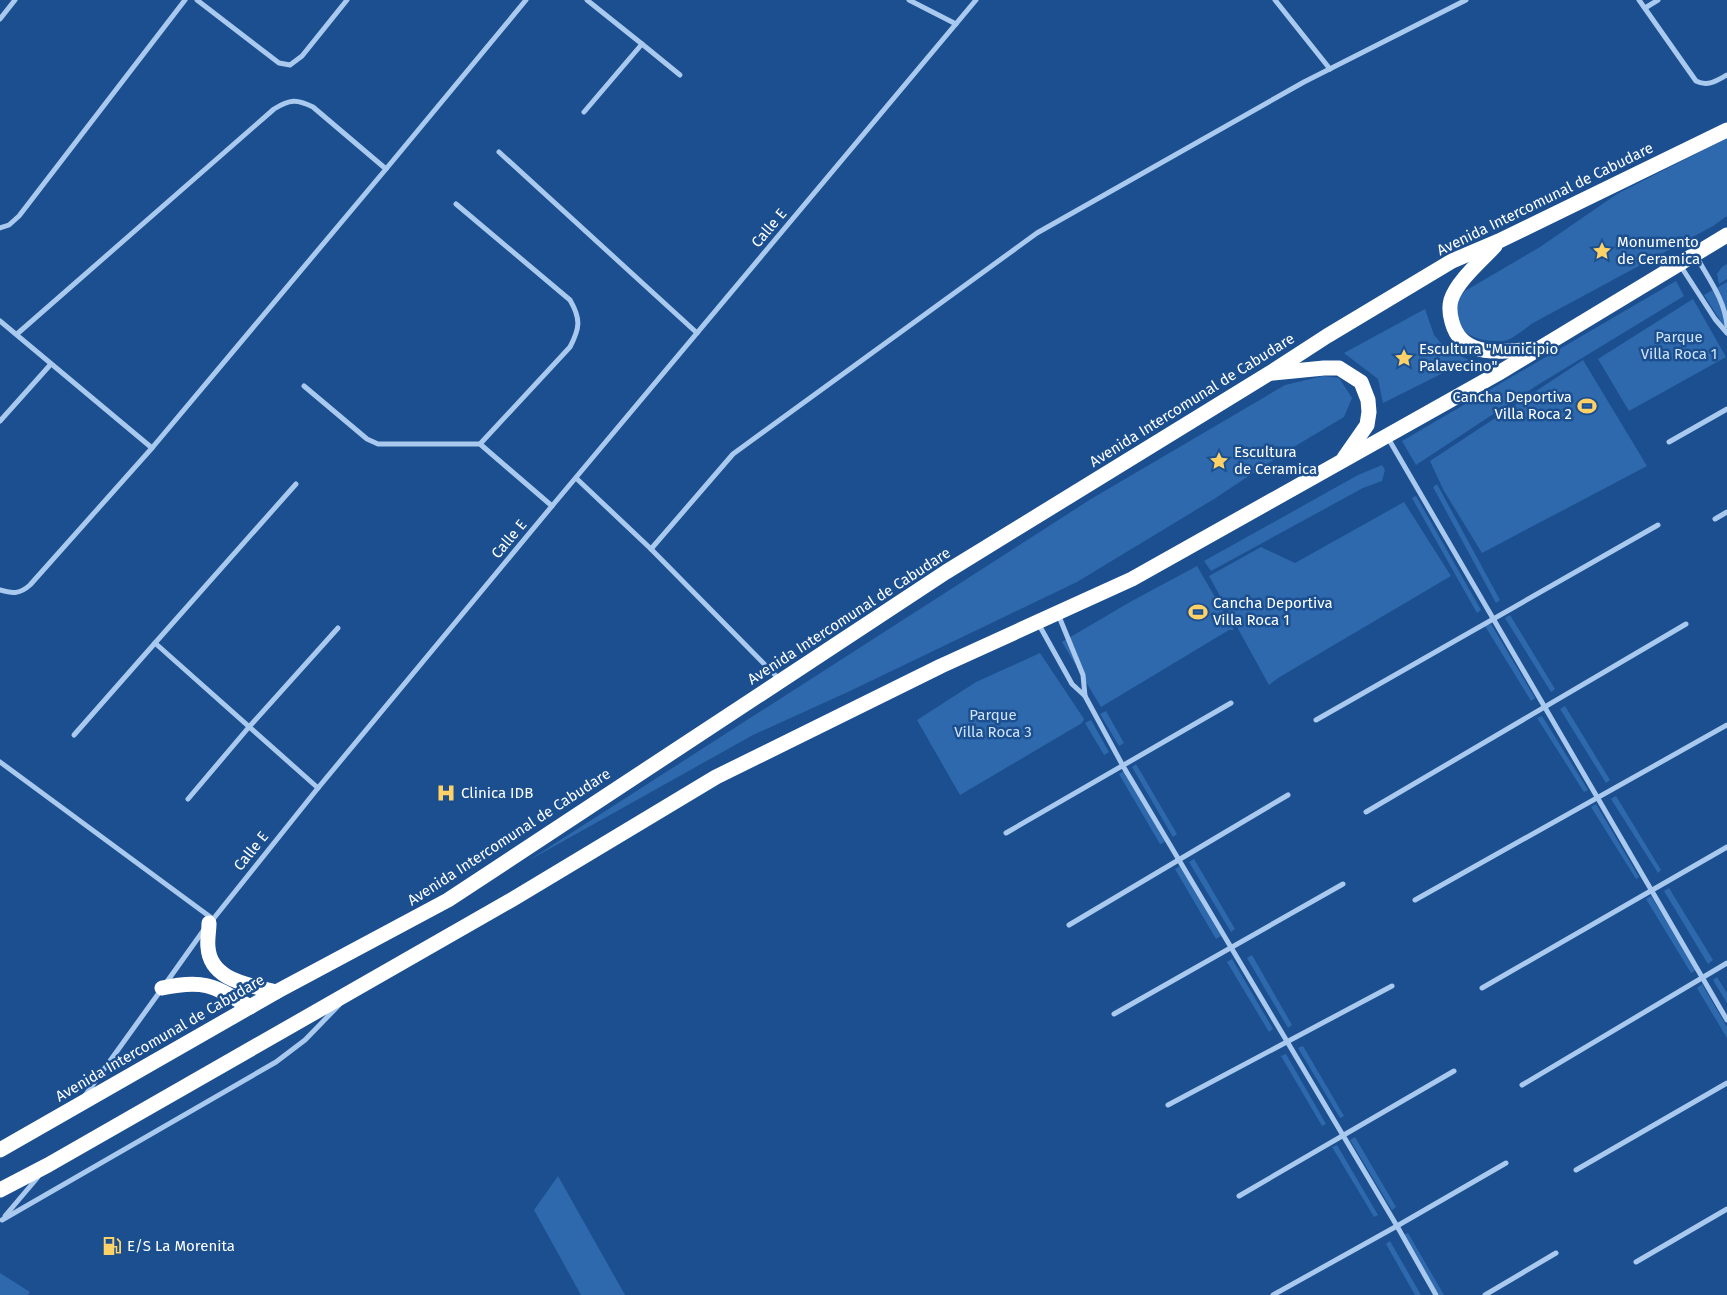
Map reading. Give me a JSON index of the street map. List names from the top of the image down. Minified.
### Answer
{"streets":{"highway":["Avenida Intercomunal de Cabudare"],"street":["Calle E"]},"crossings":[["Avenida Intercomunal de Cabudare","Calle E"]],"parks":["Parque Villa Roca 1","Parque Villa Roca 3"],"places":{"place":["Monumento de Ceramica","Escultura \"Municipio Palavecino\"","Escultura de Ceramica"],"sports":["Cancha Deportiva Villa Roca 2","Cancha Deportiva Villa Roca 1"],"hospital":["Clinica IDB"],"fuel station":["E/S La Morenita"]}}
